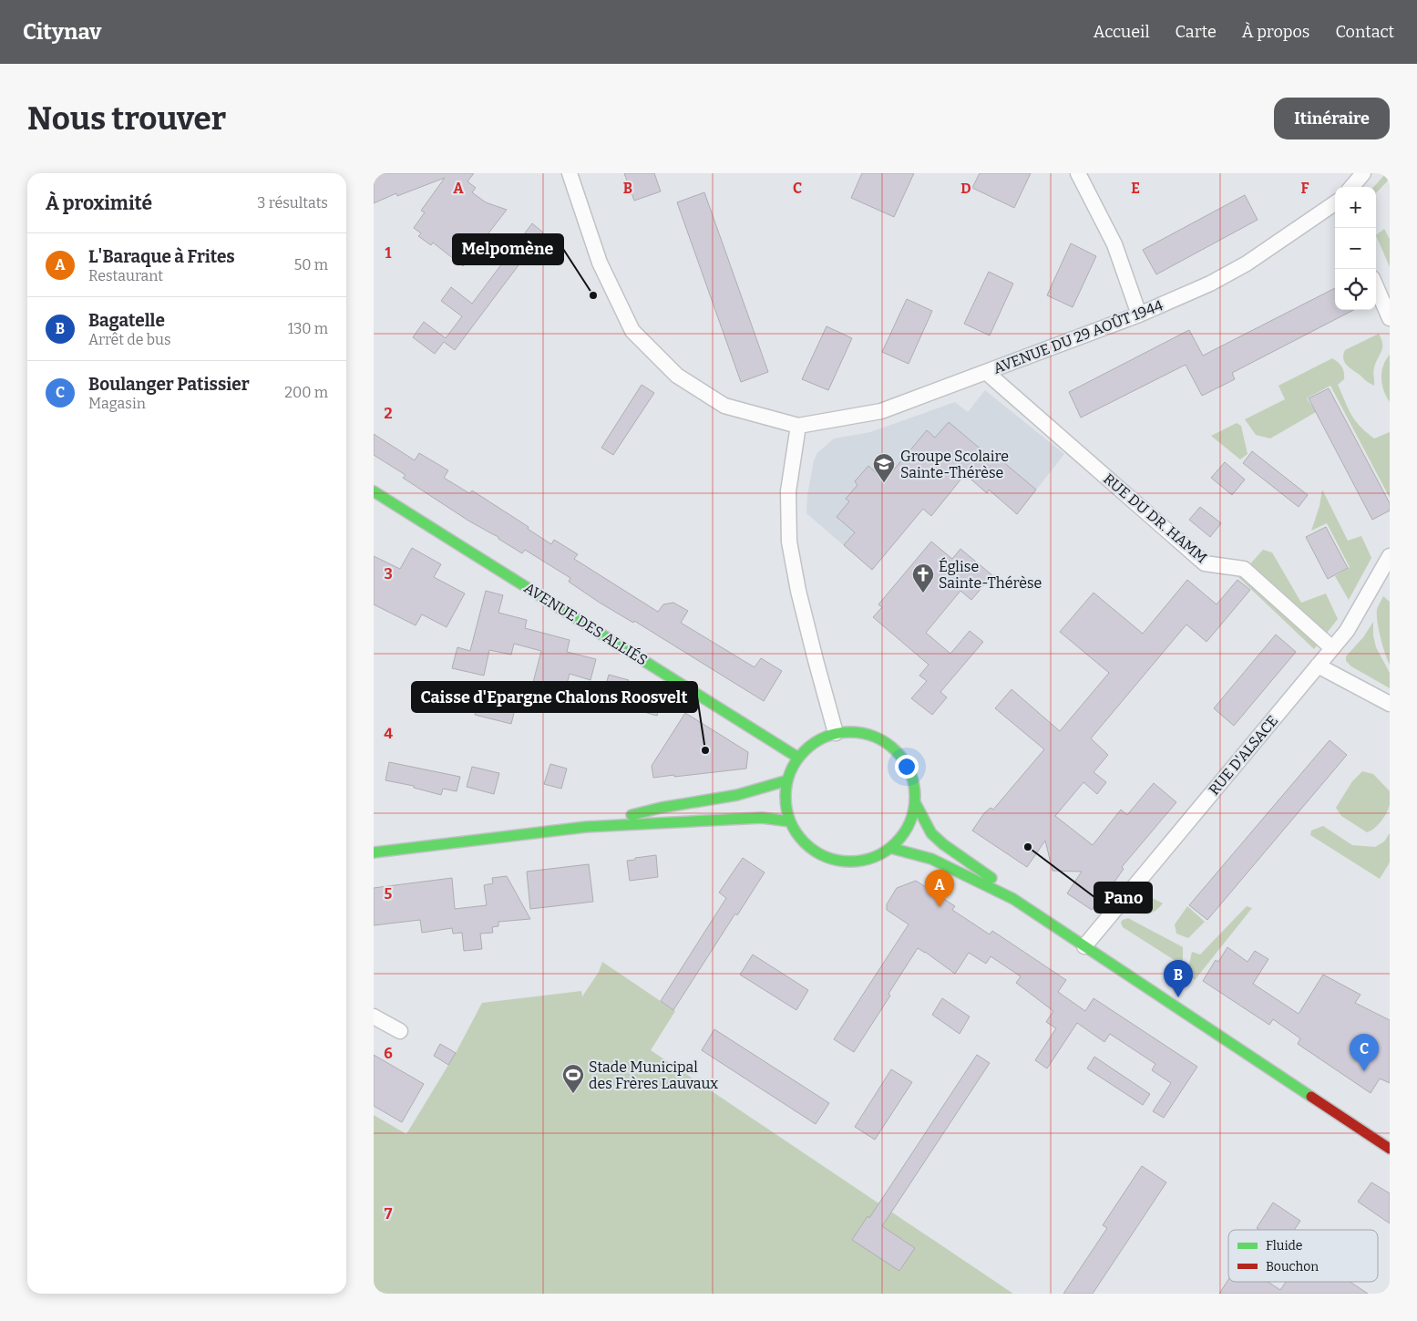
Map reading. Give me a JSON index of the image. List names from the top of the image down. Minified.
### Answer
{"streets":{"main road":["AVENUE DES ALLIÉS"],"street":["AVENUE DU 29 AOÛT 1944","RUE DU DR. HAMM","RUE D'ALSACE"]},"crossings":[["AVENUE DU 29 AOÛT 1944","RUE DU DR. HAMM"],["RUE DU DR. HAMM","RUE D'ALSACE"]],"places":{"other":["Melpomène","Caisse d'Epargne Chalons Roosvelt","Pano"],"school or university":["Groupe Scolaire Sainte-Thérèse"],"church":["Église Sainte-Thérèse"],"sports":["Stade Municipal des Frères Lauvaux"]},"legend":["Fluide","Bouchon"],"page":{"header":"Citynav","nav":["Accueil","Carte","À propos","Contact"],"buttons":"Itinéraire","title":"Nous trouver","heading":["À proximité","3 résultats"],"map_buttons":["+","−"],"list":[{"mark":"A","name":"L'Baraque à Frites","note":"Restaurant","value":"50 m"},{"mark":"B","name":"Bagatelle","note":"Arrêt de bus","value":"130 m"},{"mark":"C","name":"Boulanger Patissier","note":"Magasin","value":"200 m"}],"pins":["A","B","C"]},"grid":{"columns":["A","B","C","D","E","F"],"rows":["1","2","3","4","5","6","7"]}}
